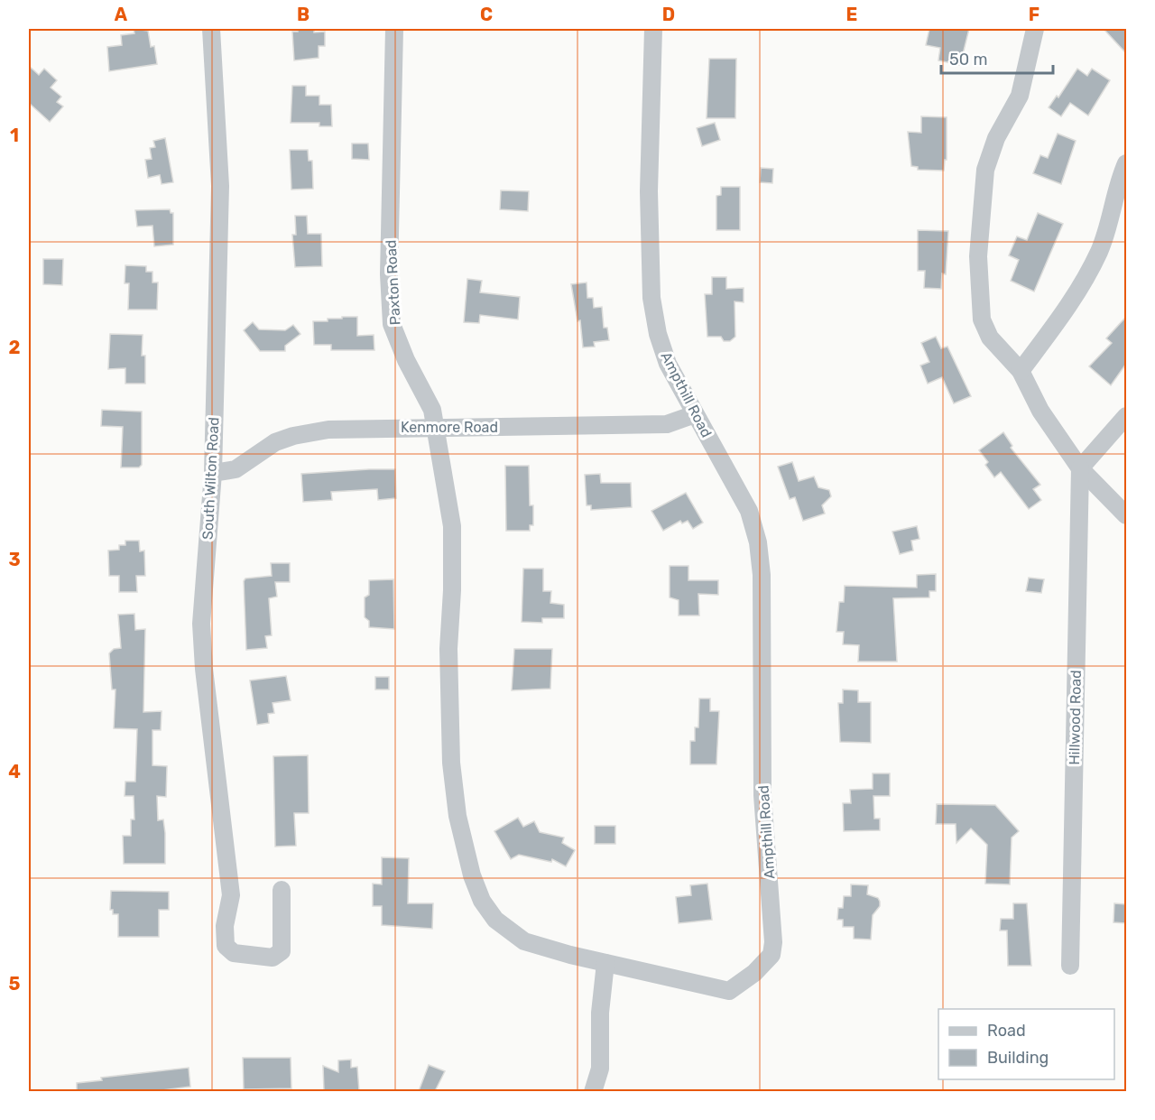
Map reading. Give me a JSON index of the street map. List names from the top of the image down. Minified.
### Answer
{"streets":{"street":["Paxton Road","Ampthill Road","Kenmore Road","South Wilton Road","Hillwood Road"]},"crossings":[["Paxton Road","Ampthill Road"],["Paxton Road","Kenmore Road"],["Ampthill Road","Kenmore Road"],["Kenmore Road","South Wilton Road"]],"legend":["Road","Building"],"scale_bar":"50 m","grid":{"columns":["A","B","C","D","E","F"],"rows":["1","2","3","4","5"]}}
